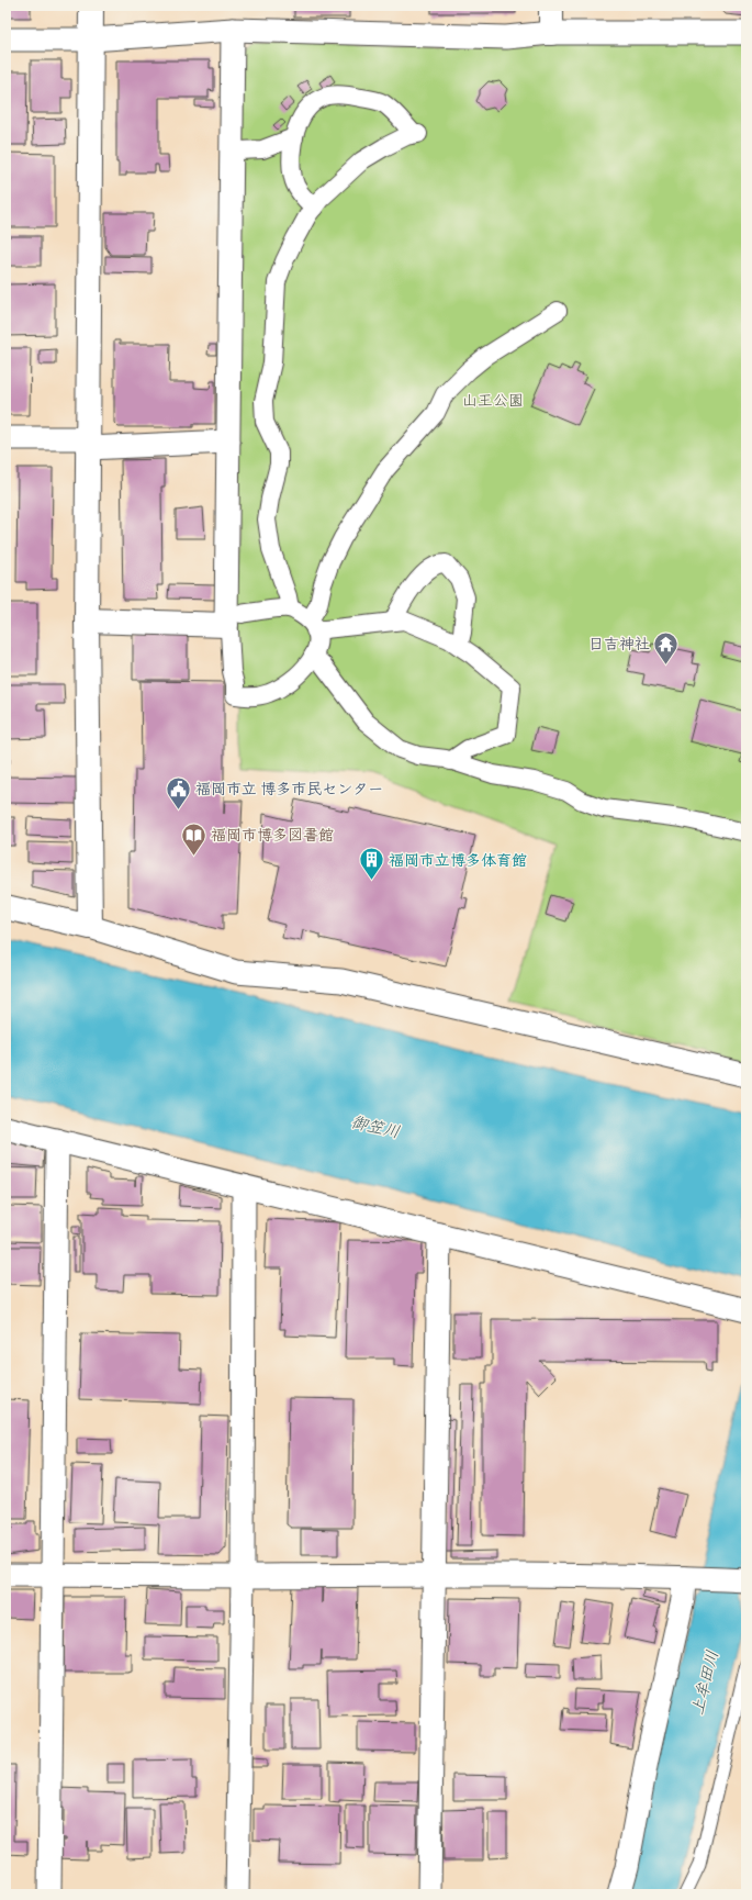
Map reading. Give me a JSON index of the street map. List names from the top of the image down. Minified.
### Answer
{"water":["御笠川","上牟田川"],"parks":["山王公園"],"places":{"temple":["日吉神社"],"public building":["福岡市立 博多市民センター"],"library":["福岡市博多図書館"],"building":["福岡市立博多体育館"]}}
